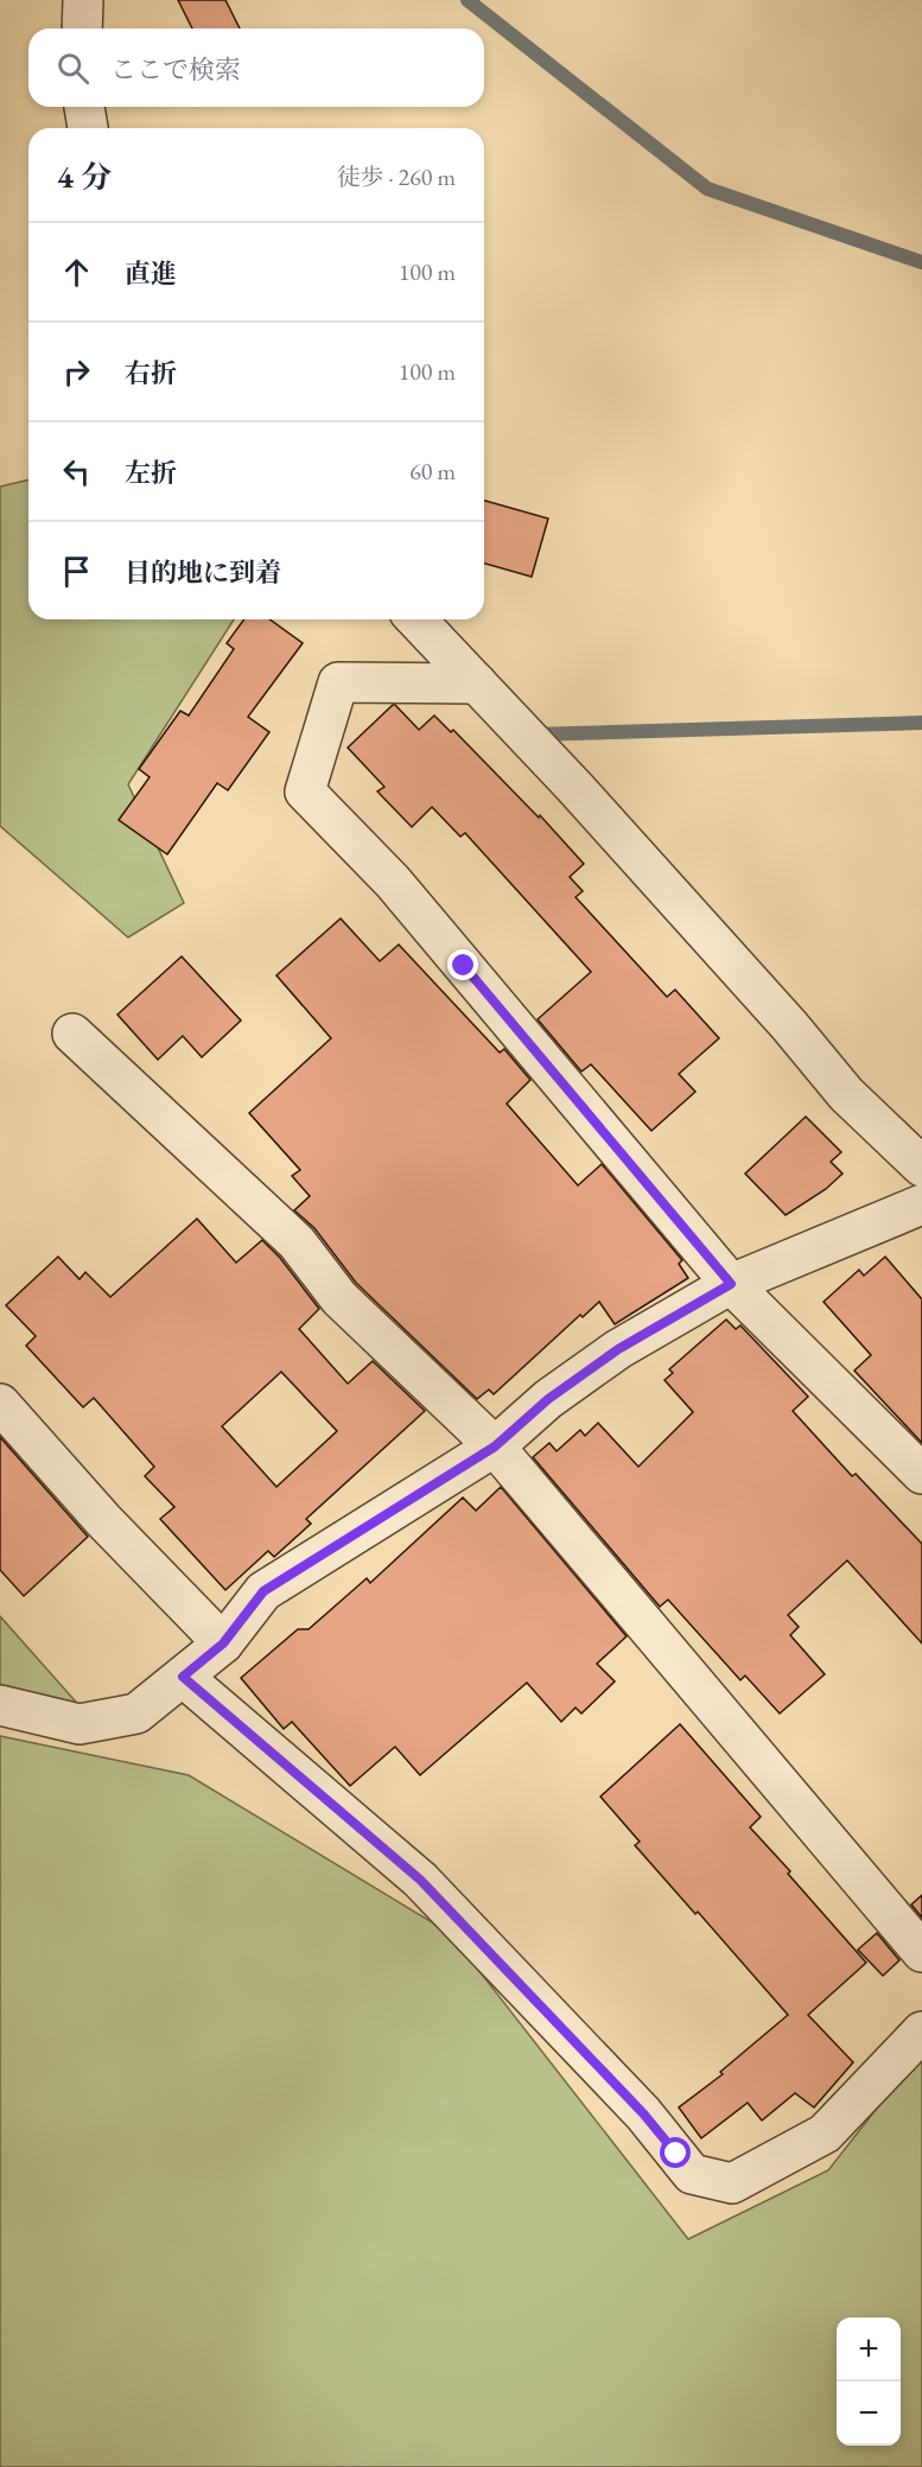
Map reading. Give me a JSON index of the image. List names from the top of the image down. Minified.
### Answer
{"page":{"search":"ここで検索","heading":["4 分","徒歩 · 260 m"],"list":[["直進","100 m"],["右折","100 m"],["左折","60 m"],"目的地に到着"],"map_buttons":["+","−"]}}
